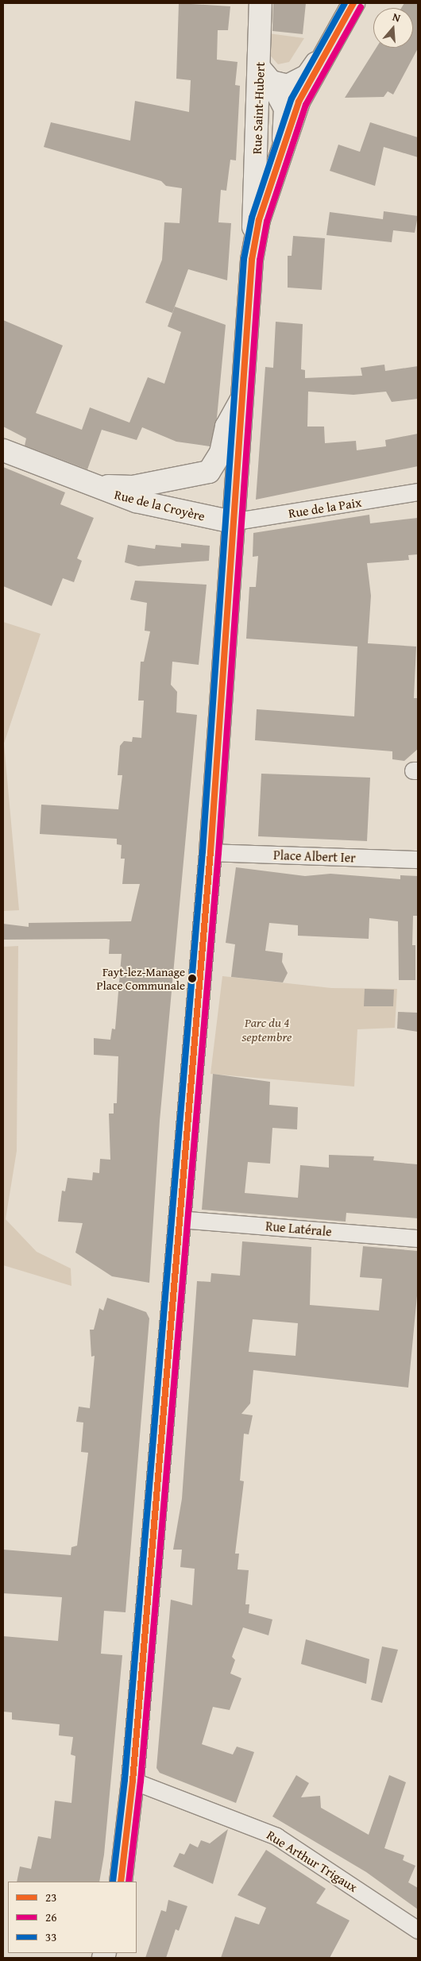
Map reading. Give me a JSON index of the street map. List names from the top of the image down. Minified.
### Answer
{"streets":{"street":["Rue Saint-Hubert","Rue de la Croyère","Rue de la Paix","Place Albert Ier","Rue Latérale","Rue Arthur Trigaux"]},"crossings":[["Rue de la Croyère","Rue de la Paix"]],"parks":["Parc du 4 septembre"],"places":["Fayt-lez-Manage Place Communale"],"lines":["transit line 23","transit line 33","transit line 26"],"legend":["23","26","33"],"north":"top"}
